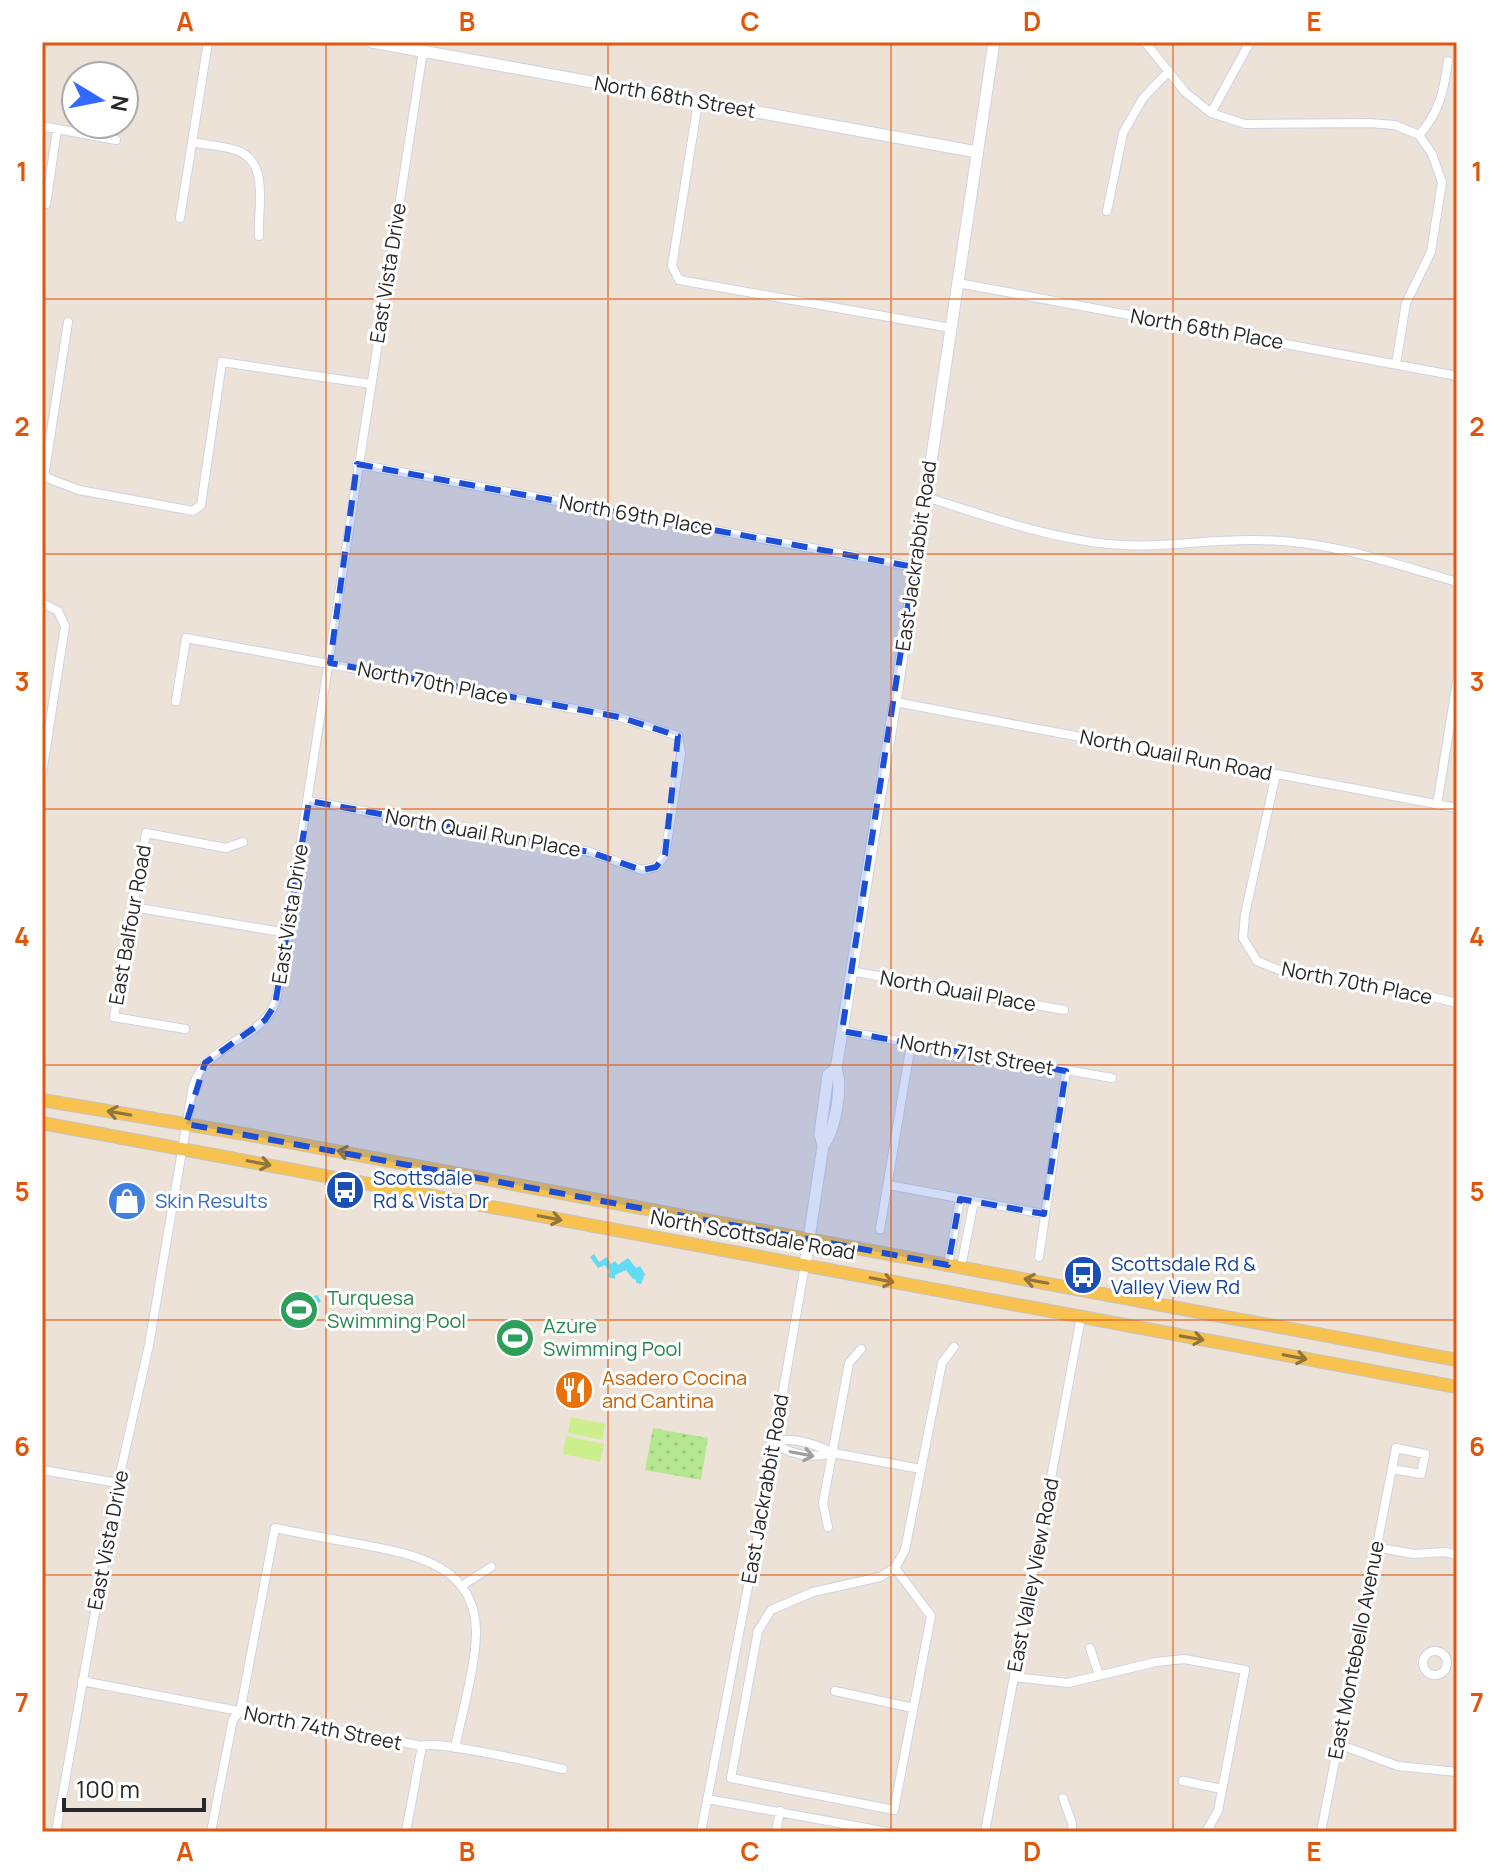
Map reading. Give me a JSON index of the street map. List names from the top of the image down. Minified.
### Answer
{"streets":{"main road":["North Scottsdale Road"],"street":["North 68th Street","East Vista Drive","North 68th Place","North 69th Place","East Jackrabbit Road","North 70th Place","North Quail Run Road","North Quail Run Place","East Balfour Road","North Quail Place","North 71st Street","East Valley View Road","East Montebello Avenue","North 74th Street"]},"crossings":[["North 68th Street","East Vista Drive"],["North 68th Street","East Jackrabbit Road"],["East Vista Drive","North 69th Place"],["East Vista Drive","North 70th Place"],["East Vista Drive","North Quail Run Place"],["East Vista Drive","North Scottsdale Road"],["East Vista Drive","North 74th Street"],["North 68th Place","East Jackrabbit Road"],["North 69th Place","East Jackrabbit Road"],["East Jackrabbit Road","North Quail Run Road"],["East Jackrabbit Road","North Quail Place"],["East Jackrabbit Road","North 71st Street"],["East Jackrabbit Road","North Scottsdale Road"],["North 70th Place","North Quail Run Road"],["North 70th Place","North Quail Run Place"],["North Scottsdale Road","East Valley View Road"]],"places":{"bus stop":["Scottsdale Rd & Vista Dr","Scottsdale Rd & Valley View Rd"],"shop":["Skin Results"],"sports":["Turquesa Swimming Pool","Azure Swimming Pool"],"restaurant":["Asadero Cocina and Cantina"]},"scale_bar":"100 m","north":"right","grid":{"columns":["A","B","C","D","E"],"rows":["1","2","3","4","5","6","7"]}}
